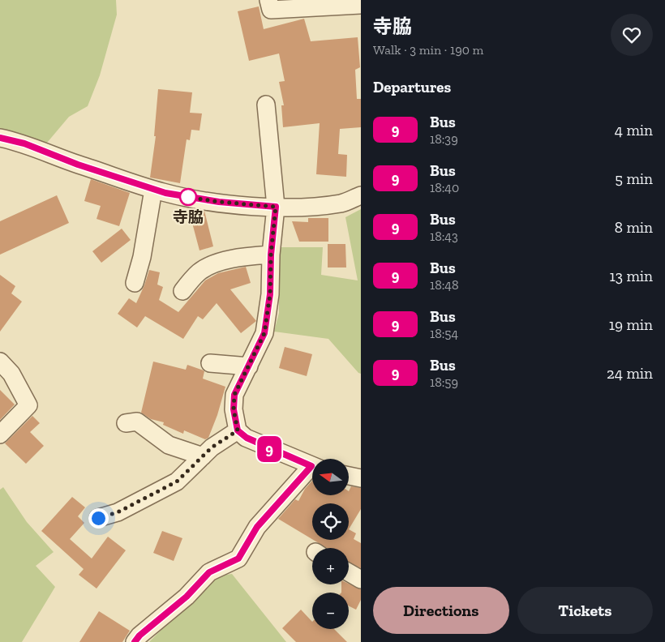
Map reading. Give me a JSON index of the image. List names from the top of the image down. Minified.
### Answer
{"places":["寺脇"],"lines":["bus line 9"],"north":"left","page":{"on_map":"9","heading":[["寺脇","Walk · 3 min · 190 m"],"Departures"],"list":[{"mark":"9","name":"Bus","note":"18:39","value":"4 min"},{"mark":"9","name":"Bus","note":"18:40","value":"5 min"},{"mark":"9","name":"Bus","note":"18:43","value":"8 min"},{"mark":"9","name":"Bus","note":"18:48","value":"13 min"},{"mark":"9","name":"Bus","note":"18:54","value":"19 min"},{"mark":"9","name":"Bus","note":"18:59","value":"24 min"}],"map_buttons":["+","−"],"buttons":["Directions","Tickets"]}}
